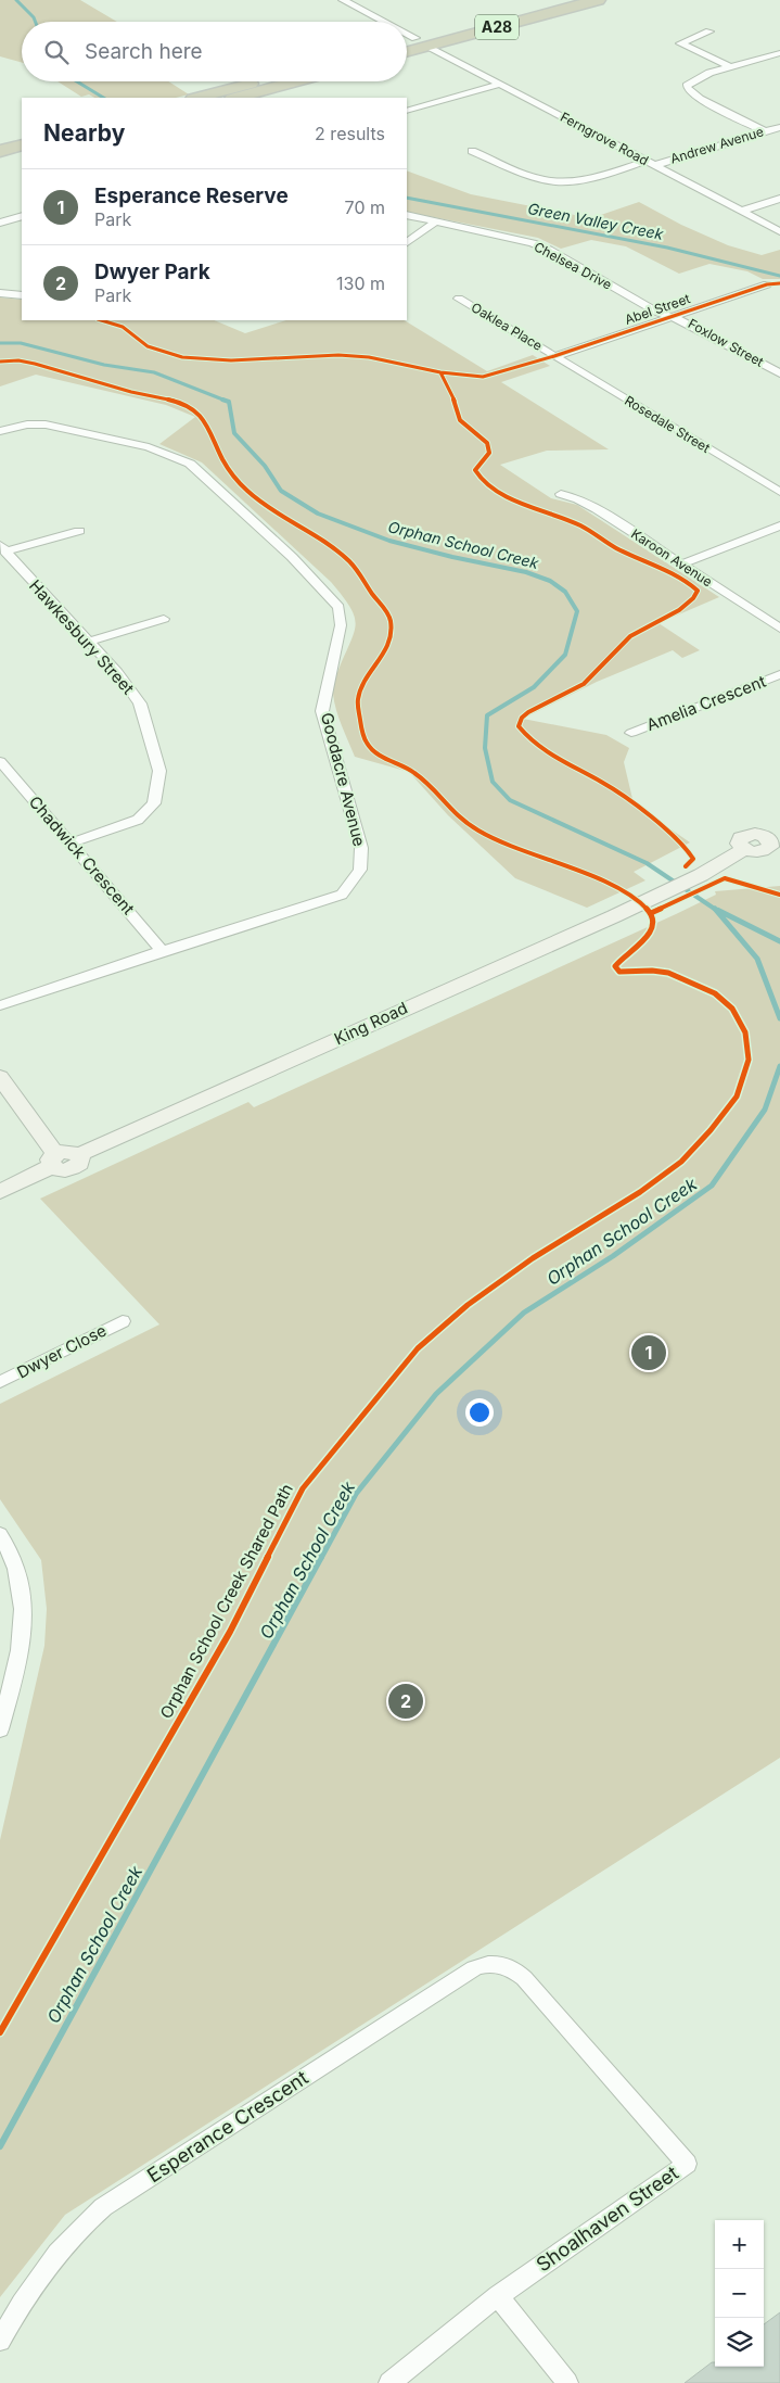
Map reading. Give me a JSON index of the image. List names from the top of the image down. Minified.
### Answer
{"streets":{"highway":["A28"],"main road":["King Road"],"street":["Ferngrove Road","Andrew Avenue","Chelsea Drive","Abel Street","Oaklea Place","Foxlow Street","Rosedale Street","Karoon Avenue","Hawkesbury Street","Amelia Crescent","Goodacre Avenue","Chadwick Crescent","Dwyer Close","Esperance Crescent","Shoalhaven Street"],"cycle path":["Orphan School Creek Shared Path"]},"crossings":[["A28","Ferngrove Road"],["Ferngrove Road","Andrew Avenue"],["Chelsea Drive","Abel Street"],["Chelsea Drive","Foxlow Street"],["Abel Street","Oaklea Place"],["Abel Street","Foxlow Street"],["Abel Street","Rosedale Street"],["Oaklea Place","Rosedale Street"],["Hawkesbury Street","Chadwick Crescent"],["Goodacre Avenue","Chadwick Crescent"],["Esperance Crescent","Shoalhaven Street"]],"water":["Green Valley Creek","Orphan School Creek"],"page":{"search":"Search here","heading":["Nearby","2 results"],"list":[{"mark":"1","name":"Esperance Reserve","note":"Park","value":"70 m"},{"mark":"2","name":"Dwyer Park","note":"Park","value":"130 m"}],"pins":["1","2"],"map_buttons":["+","−"]}}
